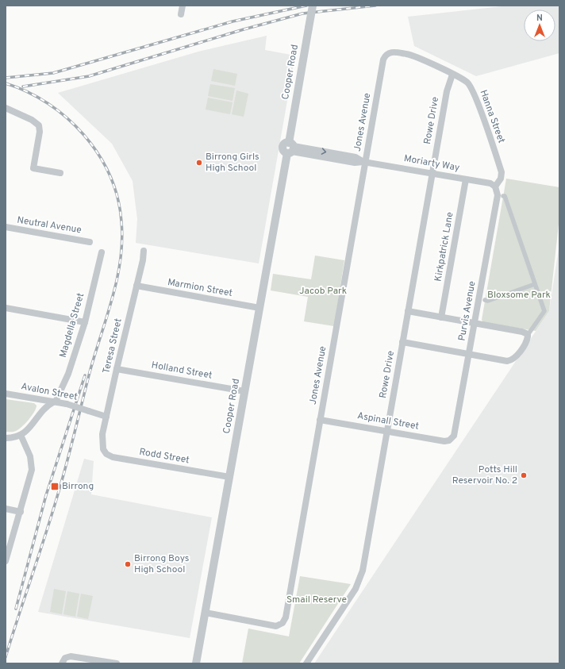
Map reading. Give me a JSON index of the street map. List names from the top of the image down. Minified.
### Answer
{"streets":{"street":["Cooper Road","Hanna Street","Rowe Drive","Jones Avenue","Moriarty Way","Neutral Avenue","Kirkpatrick Lane","Marmion Street","Purvis Avenue","Magdella Street","Teresa Street","Holland Street","Avalon Street","Aspinall Street","Rodd Street"]},"crossings":[["Cooper Road","Jones Avenue"],["Cooper Road","Moriarty Way"],["Cooper Road","Marmion Street"],["Cooper Road","Holland Street"],["Cooper Road","Rodd Street"],["Hanna Street","Rowe Drive"],["Hanna Street","Jones Avenue"],["Hanna Street","Moriarty Way"],["Hanna Street","Purvis Avenue"],["Rowe Drive","Moriarty Way"],["Rowe Drive","Aspinall Street"],["Jones Avenue","Moriarty Way"],["Jones Avenue","Aspinall Street"],["Moriarty Way","Kirkpatrick Lane"],["Moriarty Way","Purvis Avenue"],["Marmion Street","Teresa Street"],["Purvis Avenue","Aspinall Street"],["Magdella Street","Avalon Street"],["Teresa Street","Holland Street"],["Teresa Street","Avalon Street"],["Teresa Street","Rodd Street"]],"parks":["Jacob Park","Bloxsome Park","Smail Reserve"],"places":{"other":["Birrong Girls High School","Potts Hill Reservoir No. 2","Birrong Boys High School"],"transit":["Birrong"]},"north":"top"}
